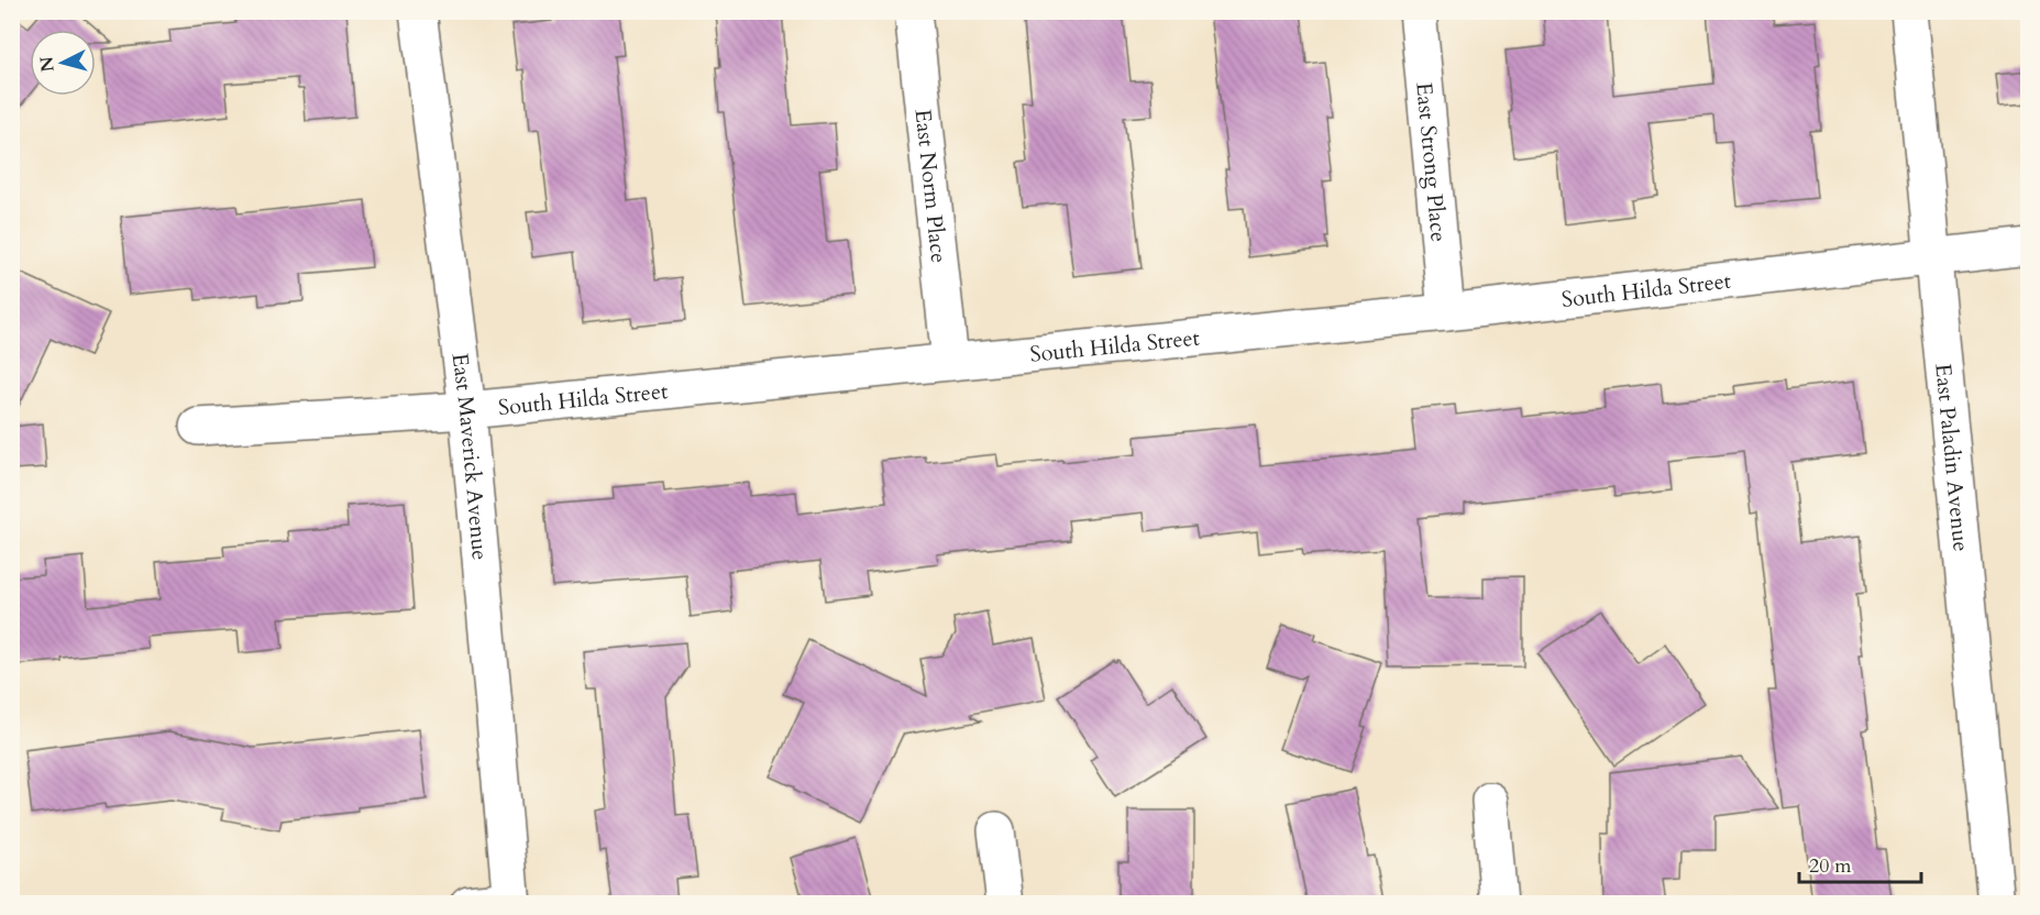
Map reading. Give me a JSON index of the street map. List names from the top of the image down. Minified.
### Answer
{"streets":{"street":["East Strong Place","East Norm Place","South Hilda Street","East Maverick Avenue","East Paladin Avenue"]},"crossings":[["East Strong Place","South Hilda Street"],["East Norm Place","South Hilda Street"],["South Hilda Street","East Maverick Avenue"],["South Hilda Street","East Paladin Avenue"]],"scale_bar":"20 m","north":"left"}
